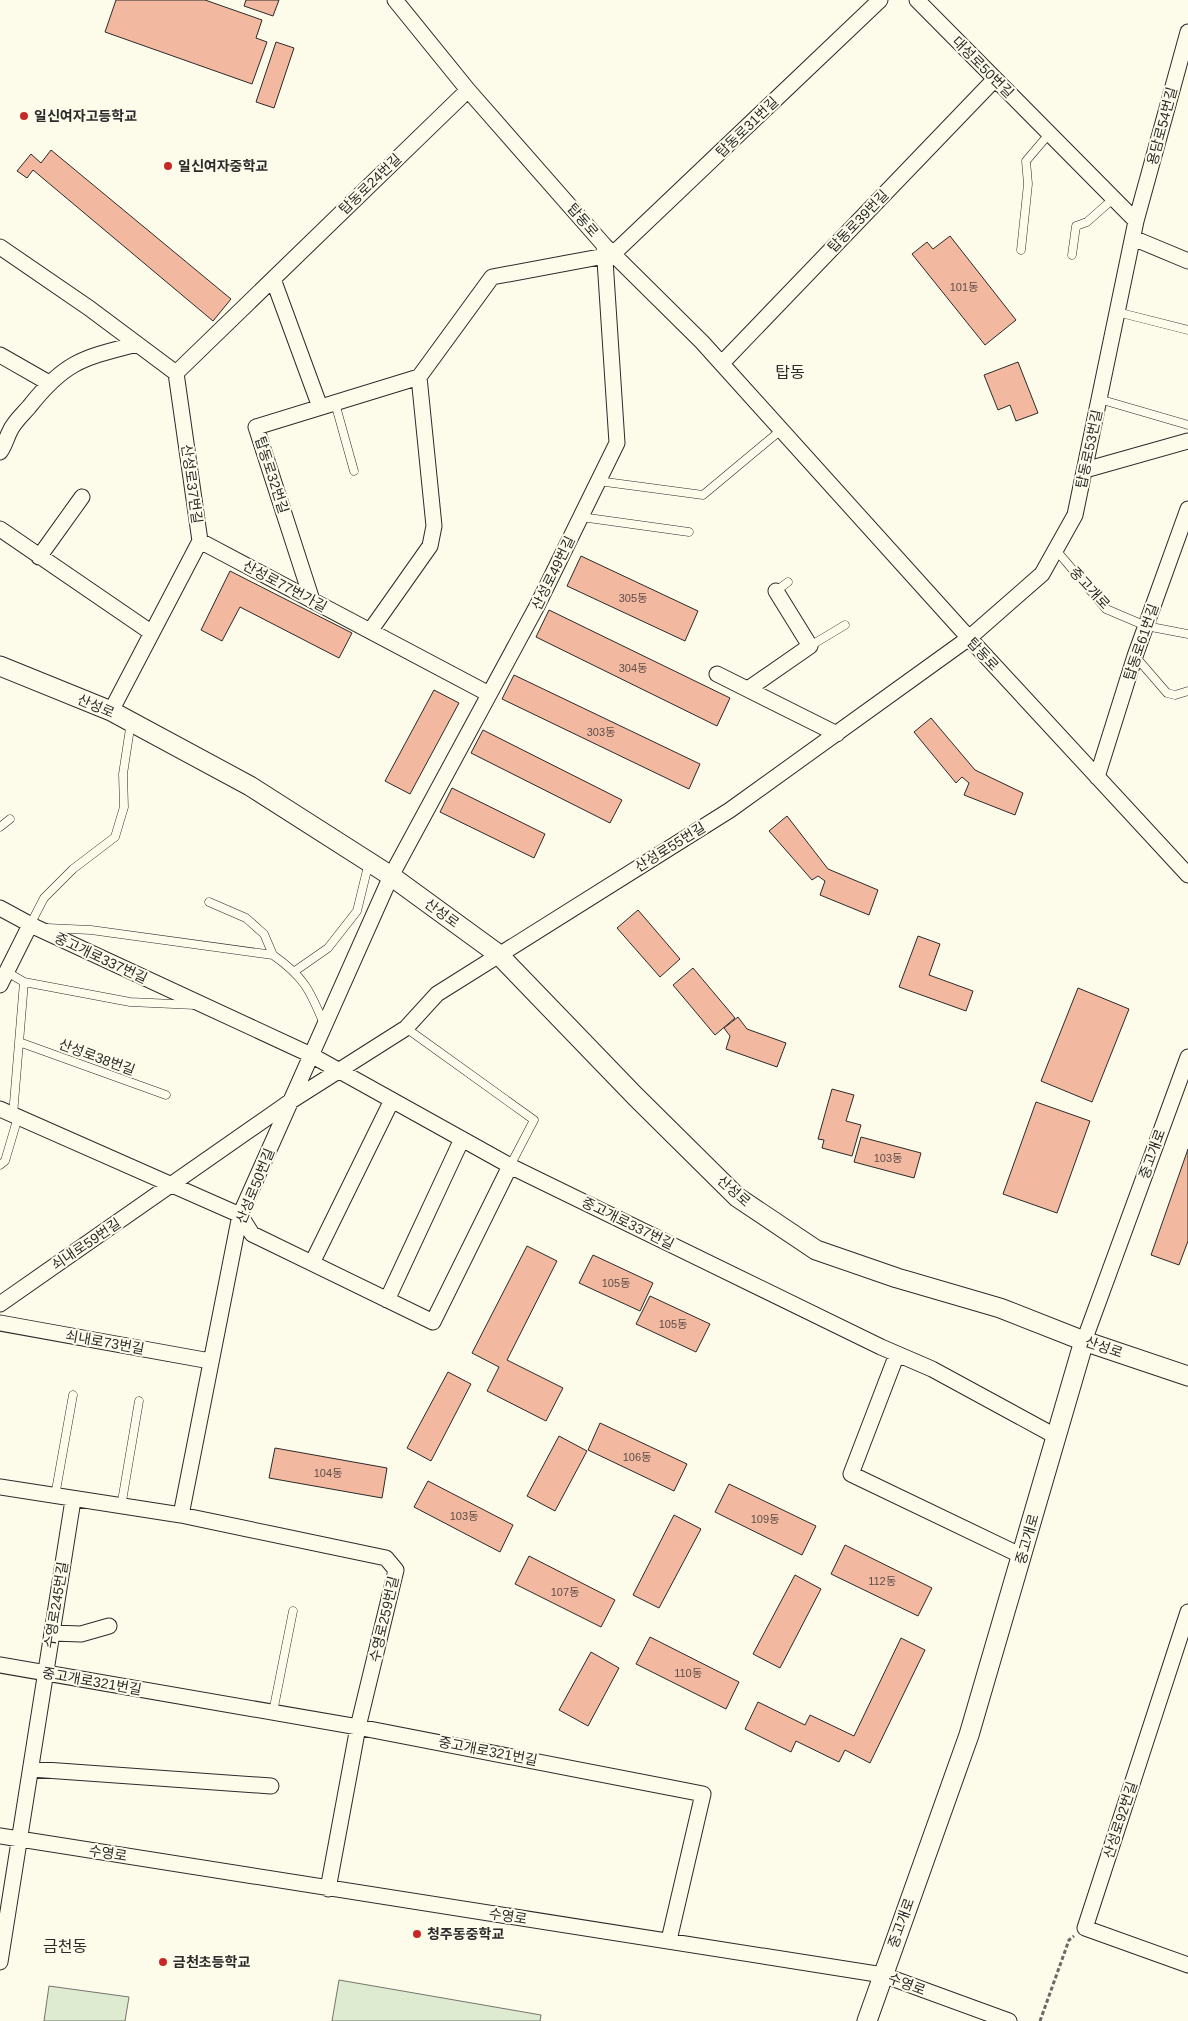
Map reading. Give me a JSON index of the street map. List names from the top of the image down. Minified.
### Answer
{"streets":{"street":["대성로50번길","용담로54번길","탑동로31번길","탑동로24번길","탑동로","탑동로39번길","탑동로53번길","탑동로32번길","산성로37번길","산성로49번길","산성로77번가길","중고개로","탑동로61번길","산성로","산성로55번길","중고개로337번길","산성로50번길","쇠내로59번길","쇠내로73번길","수영로245번길","수영로259번길","중고개로321번길","산성로92번길","수영로"],"lane":["산성로38번길"]},"crossings":[["대성로50번길","용담로54번길"],["대성로50번길","탑동로39번길"],["대성로50번길","탑동로53번길"],["용담로54번길","탑동로53번길"],["탑동로31번길","탑동로"],["탑동로31번길","산성로49번길"],["탑동로24번길","탑동로"],["탑동로24번길","산성로37번길"],["탑동로","탑동로39번길"],["탑동로","탑동로53번길"],["탑동로","산성로49번길"],["탑동로","탑동로61번길"],["탑동로","산성로55번길"],["탑동로53번길","중고개로"],["탑동로53번길","산성로55번길"],["탑동로32번길","산성로77번가길"],["산성로37번길","산성로77번가길"],["산성로37번길","산성로"],["산성로49번길","산성로77번가길"],["산성로49번길","산성로"],["산성로49번길","산성로50번길"],["중고개로","탑동로61번길"],["중고개로","산성로"],["중고개로","중고개로337번길"],["중고개로","수영로"],["산성로","산성로55번길"],["산성로","산성로50번길"],["산성로55번길","쇠내로59번길"],["중고개로337번길","산성로50번길"],["중고개로337번길","쇠내로59번길"],["산성로50번길","쇠내로59번길"],["산성로50번길","쇠내로73번길"],["산성로50번길","수영로259번길"],["수영로245번길","수영로259번길"],["수영로245번길","중고개로321번길"],["수영로245번길","수영로"],["수영로259번길","중고개로321번길"],["수영로259번길","수영로"],["중고개로321번길","수영로"]],"districts":["탑동","금천동"],"places":["일신여자고등학교","일신여자중학교","청주동중학교","금천초등학교"],"house_numbers":["101동","305동","304동","303동","103동","105동","105동","106동","104동","103동","109동","112동","107동","110동"]}
